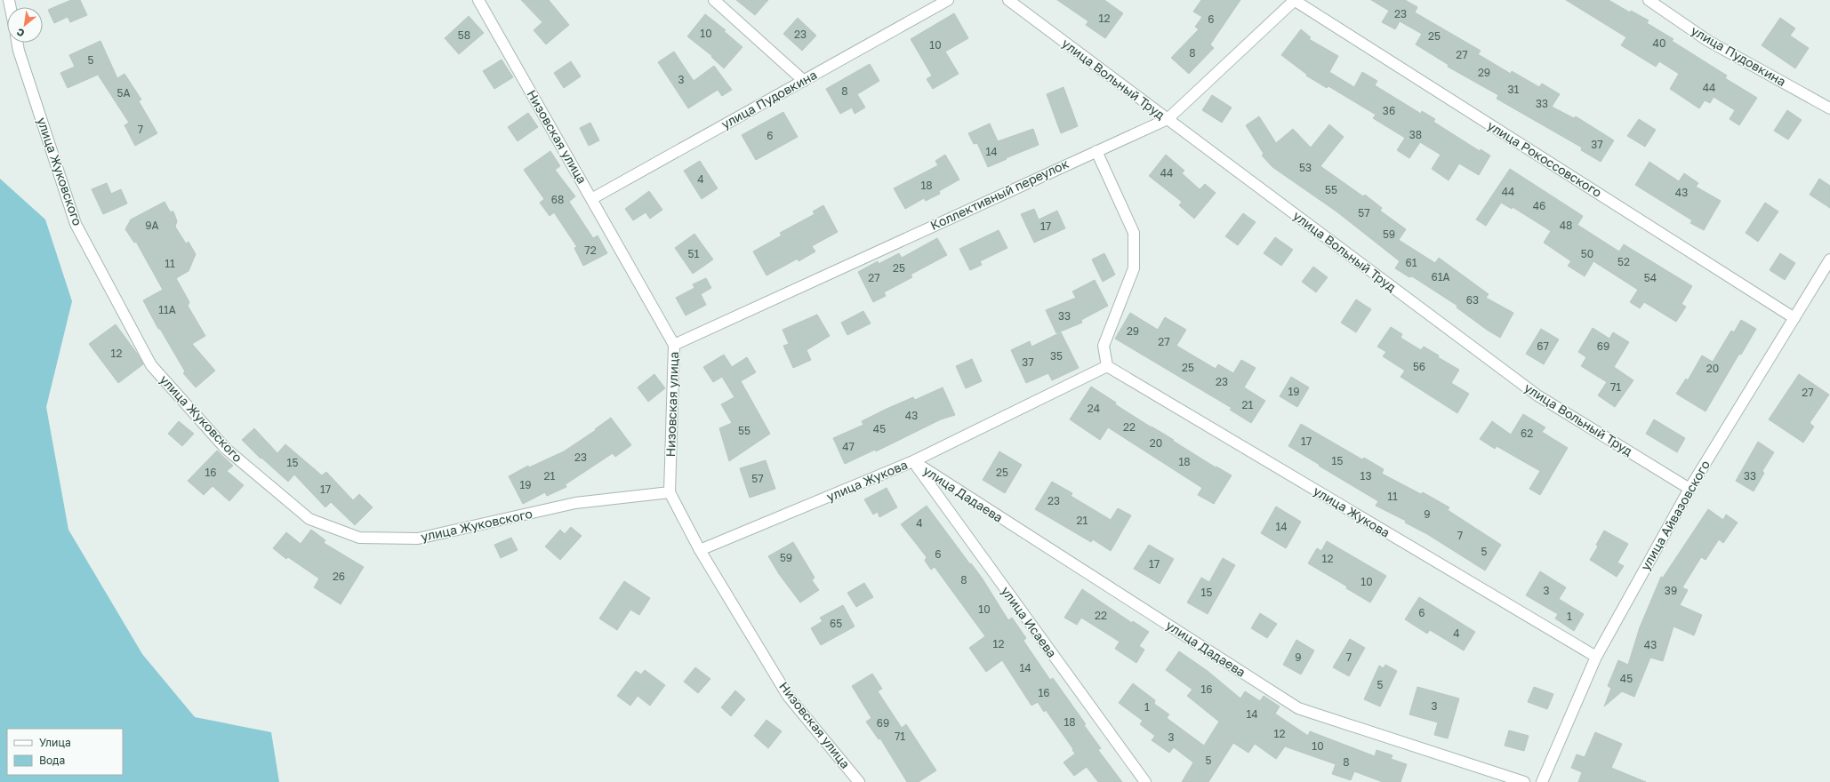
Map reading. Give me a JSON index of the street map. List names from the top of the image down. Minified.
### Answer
{"streets":{"street":["улица Пудовкина","улица Вольный Труд","Низовская улица","улица Рокоссовского","улица Жуковского","Коллективный переулок","улица Жукова","улица Дадаева","улица Айвазовского","улица Исаева"]},"crossings":[["улица Пудовкина","Низовская улица"],["улица Вольный Труд","Коллективный переулок"],["улица Вольный Труд","улица Айвазовского"],["Низовская улица","улица Жуковского"],["Низовская улица","Коллективный переулок"],["Низовская улица","улица Жукова"],["улица Рокоссовского","Коллективный переулок"],["улица Рокоссовского","улица Айвазовского"],["улица Жукова","улица Дадаева"],["улица Жукова","улица Айвазовского"],["улица Жукова","улица Исаева"],["улица Дадаева","улица Исаева"]],"house_numbers":["23","12","6","10","23","58","25","40","10","8","27","5","29","3","44","31","8","5А","33","36","7","38","6","37","14","53","44","4","18","55","44","43","68","46","57","9А","48","17","59","72","51","50","52","61","11","25","61А","27","54","63","11А","33","29","27","67","69","12","35","37","56","25","20","23","71","19","27","21","24","43","22","45","55","62","17","20","47","23","15","18","15","16","25","21","13","33","57","19","17","11","23","9","21","4","14","7","5","6","59","12","17","26","8","10","3","39","15","10","6","22","1","65","4","12","43","9","7","14","45","5","16","16","3","1","14","18","69","12","71","3","10","5","8"],"legend":["Улица","Вода"],"north":"bottom left"}
